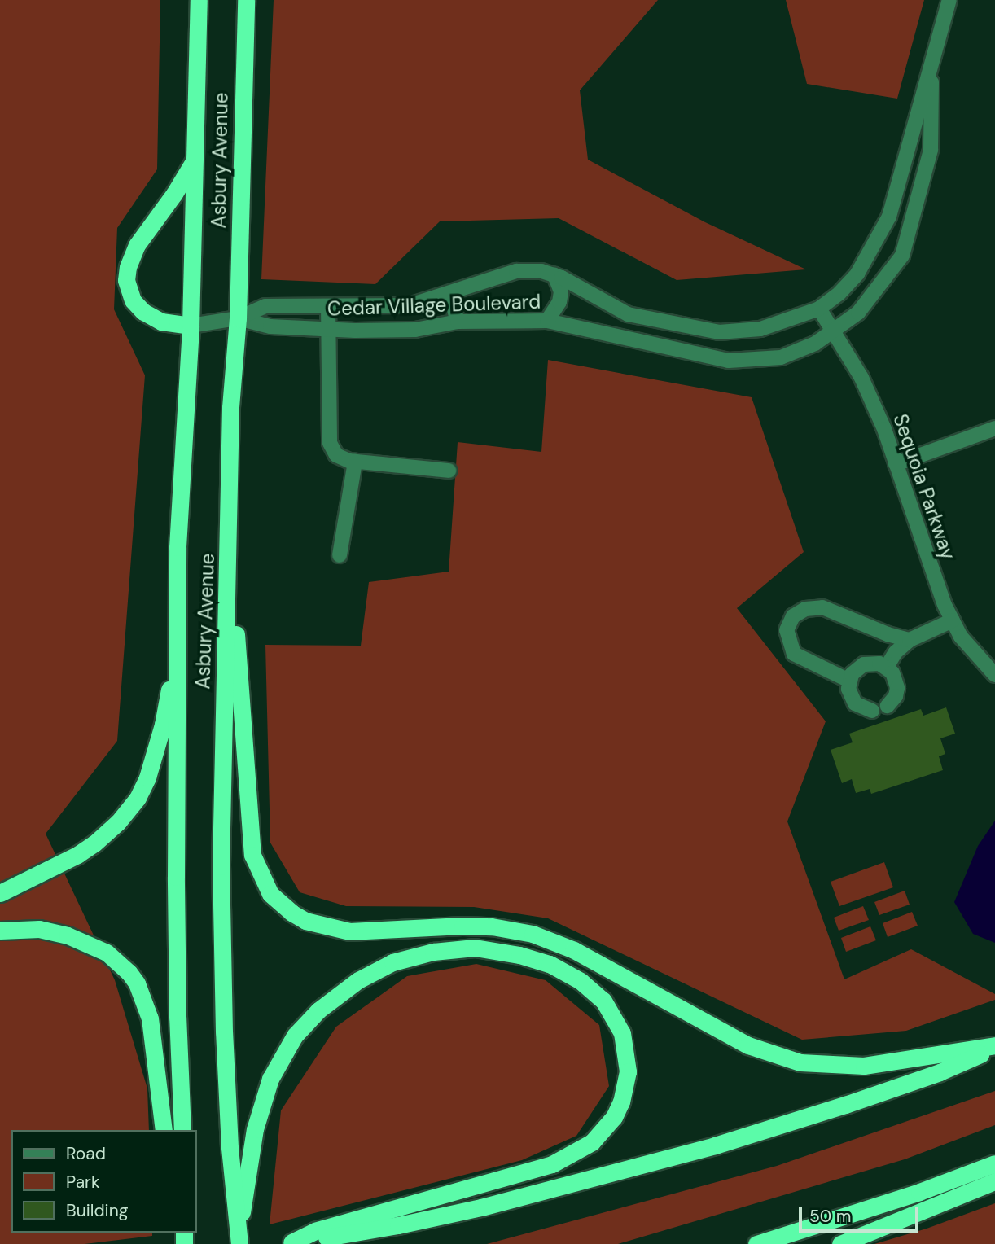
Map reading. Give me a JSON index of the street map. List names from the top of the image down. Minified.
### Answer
{"streets":{"highway":["Asbury Avenue"],"street":["Cedar Village Boulevard","Sequoia Parkway"]},"crossings":[["Asbury Avenue","Cedar Village Boulevard"],["Cedar Village Boulevard","Sequoia Parkway"]],"legend":["Road","Park","Building"],"scale_bar":"50 m"}
